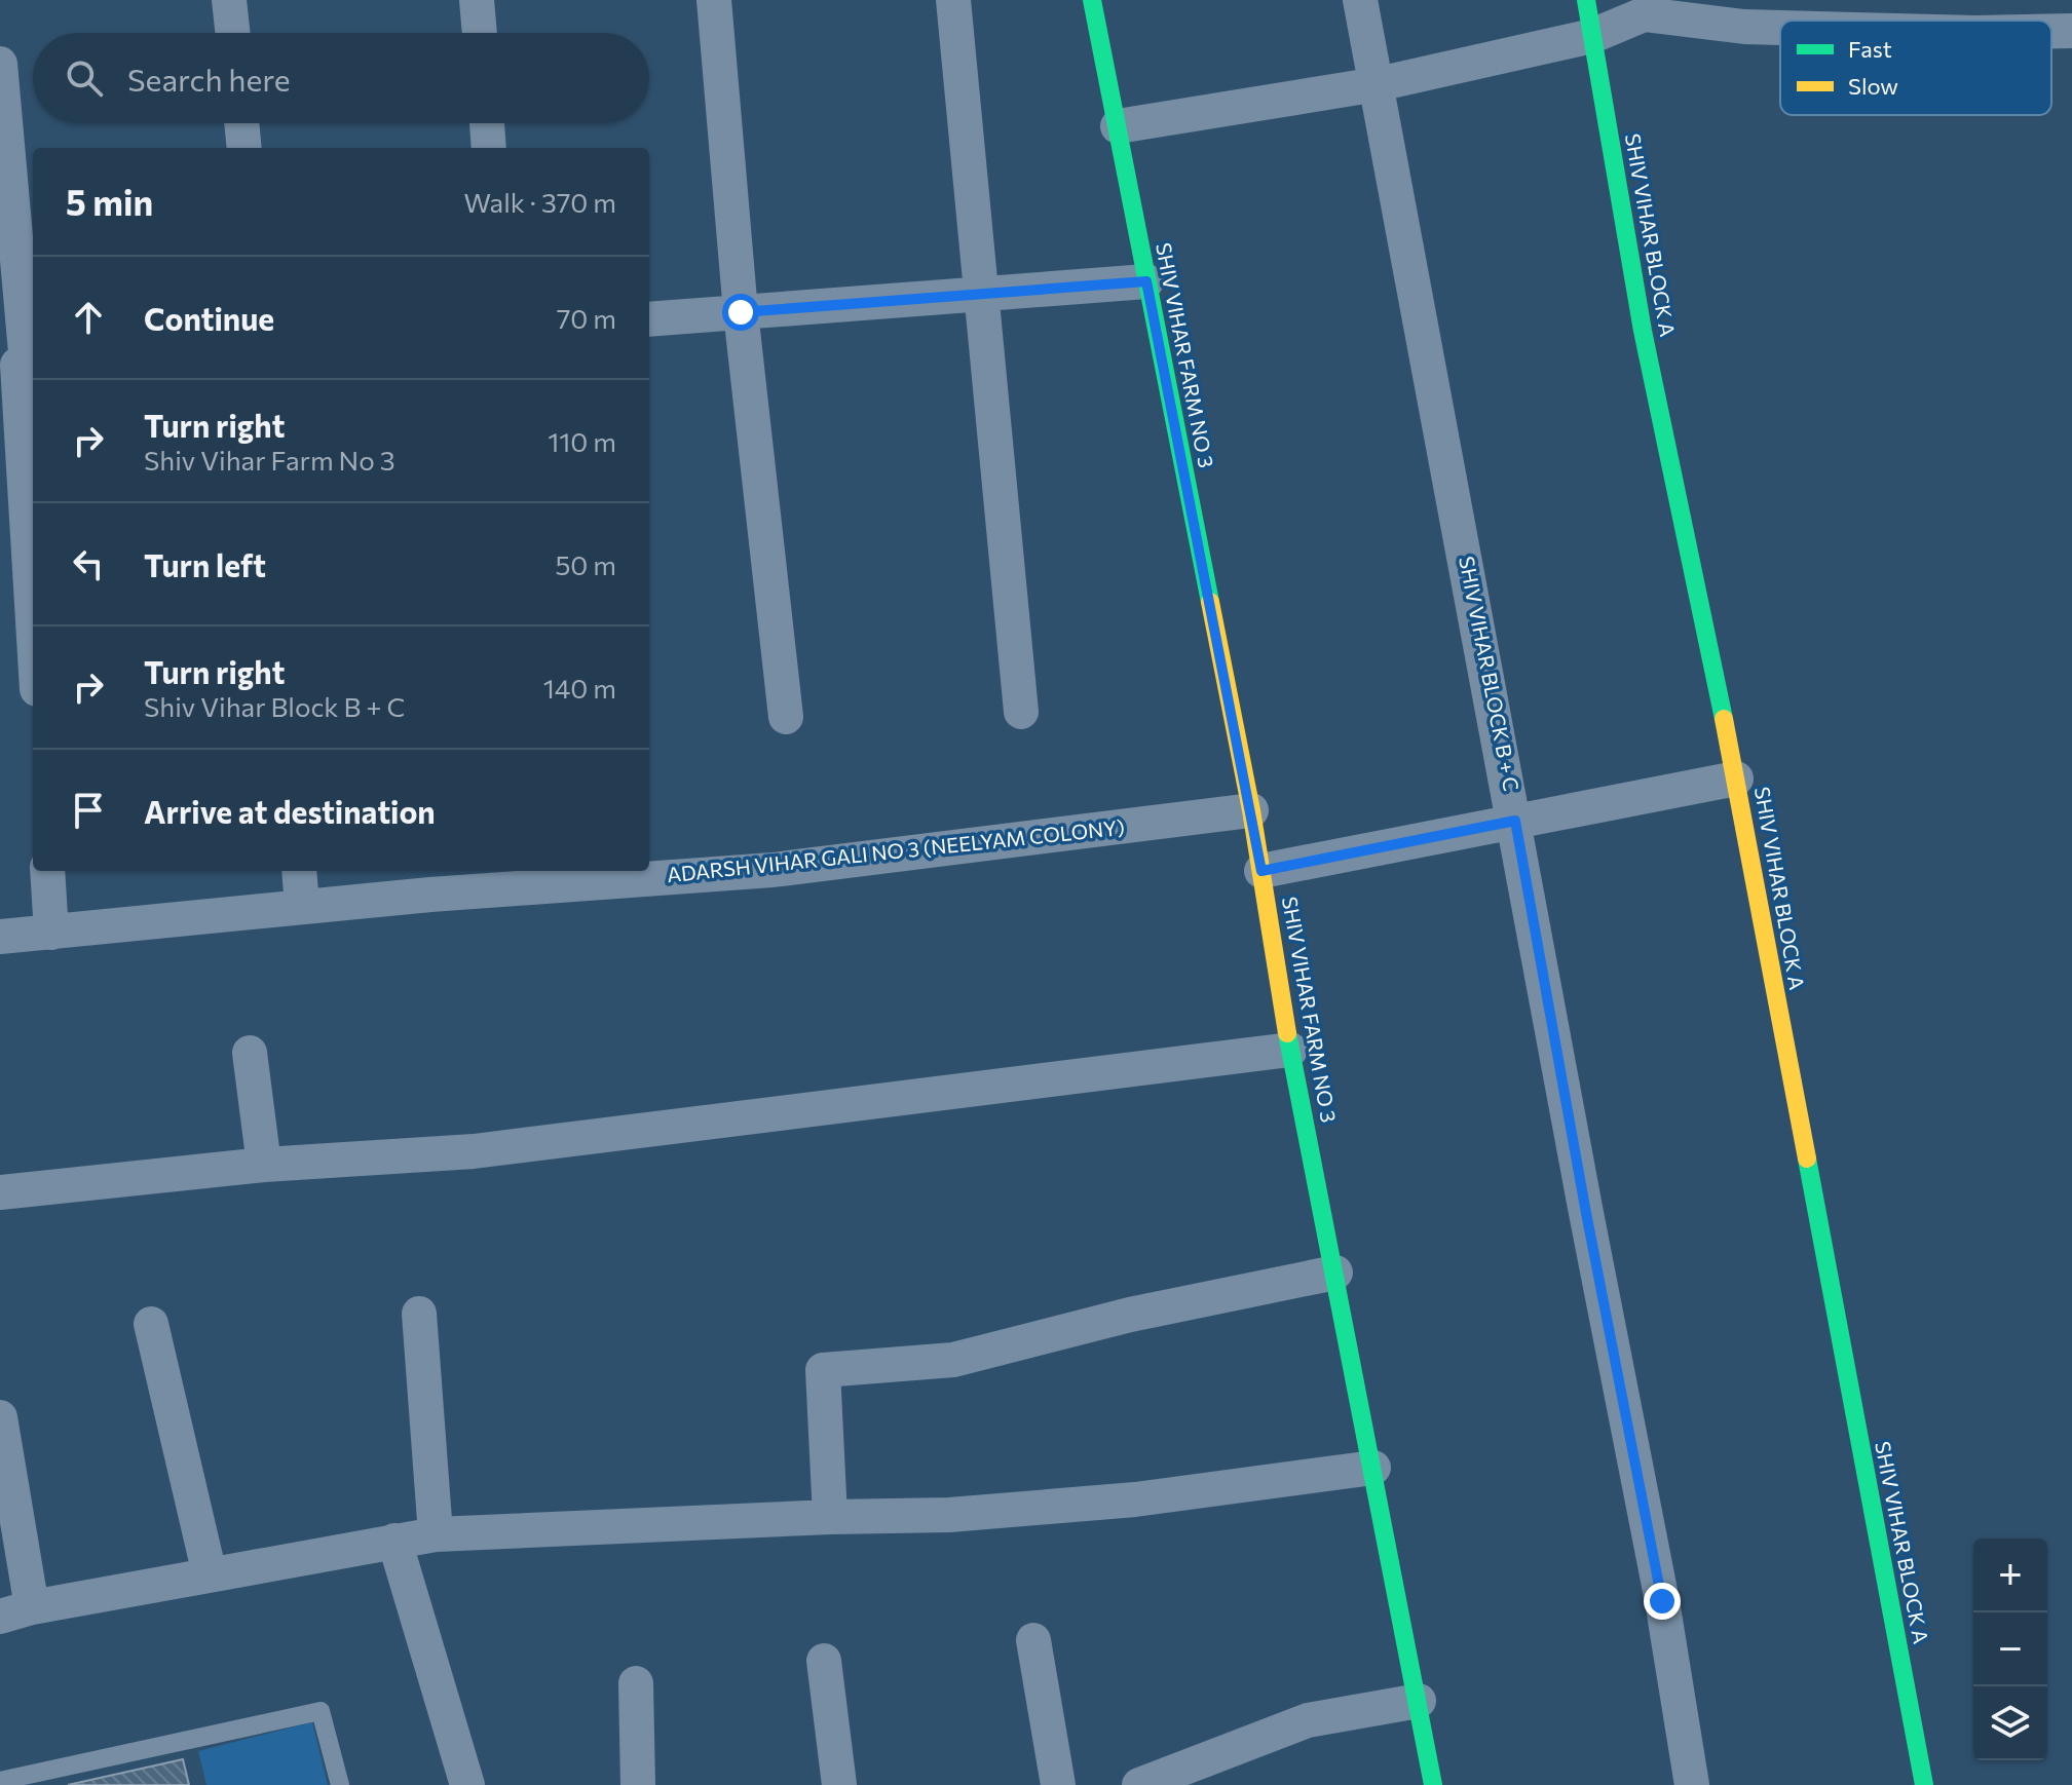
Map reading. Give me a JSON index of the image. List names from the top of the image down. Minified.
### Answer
{"streets":{"street":["SHIV VIHAR BLOCK A","SHIV VIHAR FARM NO 3","SHIV VIHAR BLOCK B + C","ADARSH VIHAR GALI NO 3 (NEELYAM COLONY)"]},"crossings":[["SHIV VIHAR FARM NO 3","ADARSH VIHAR GALI NO 3 (NEELYAM COLONY)"]],"legend":["Fast","Slow"],"page":{"search":"Search here","heading":["5 min","Walk · 370 m"],"list":[["Continue","70 m"],["Turn right","Shiv Vihar Farm No 3","110 m"],["Turn left","50 m"],["Turn right","Shiv Vihar Block B + C","140 m"],"Arrive at destination"],"map_buttons":["+","−"]}}
